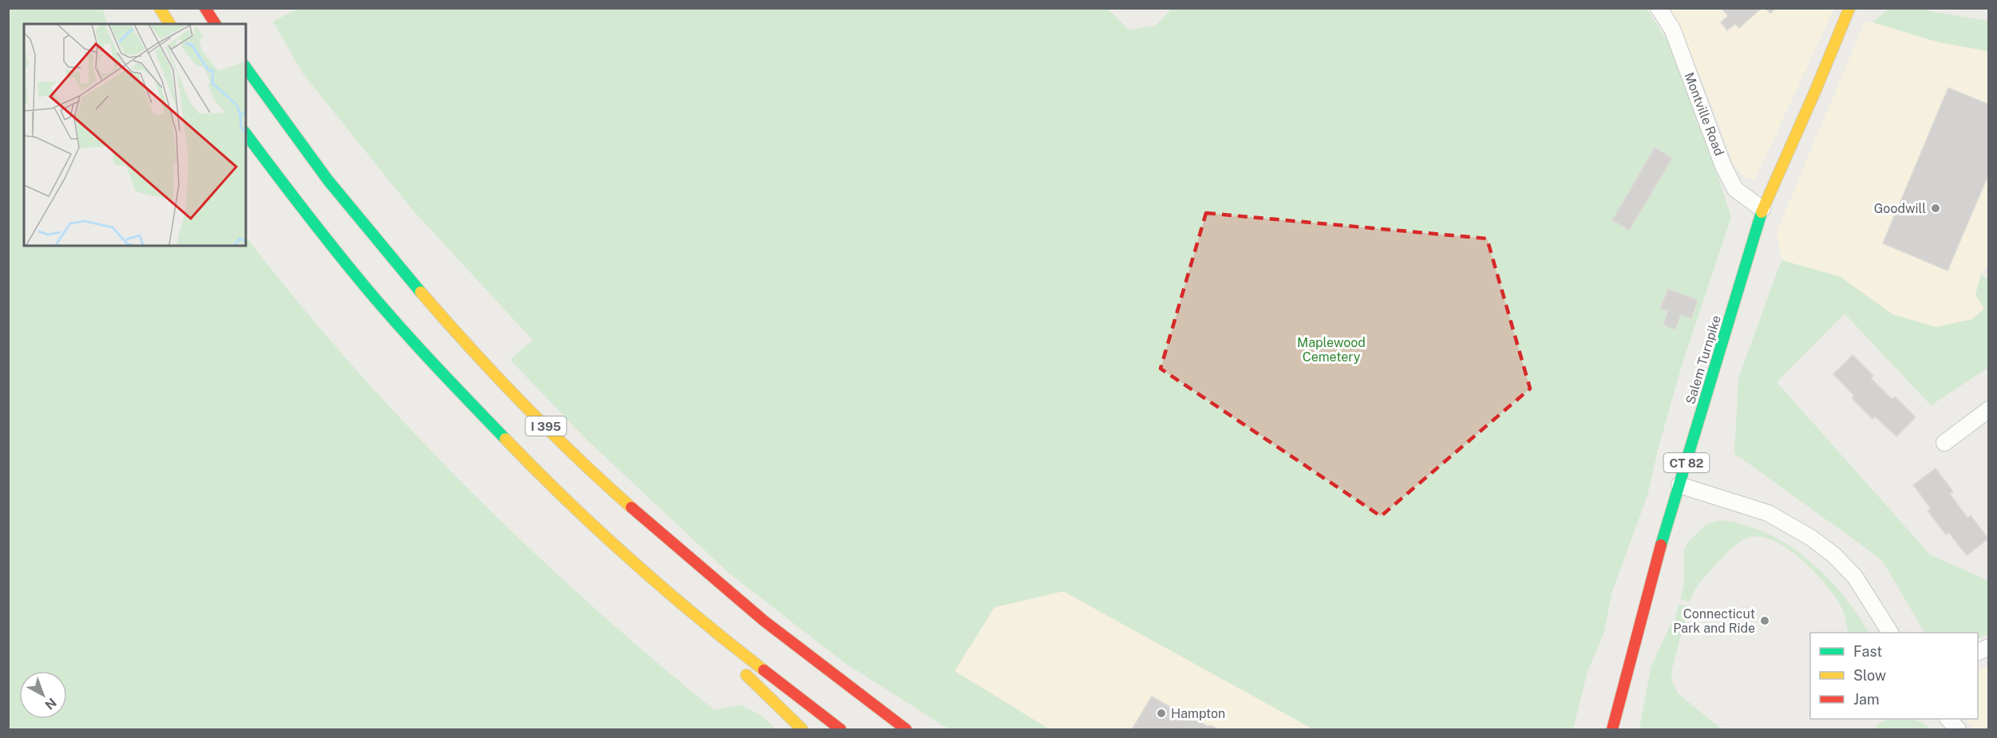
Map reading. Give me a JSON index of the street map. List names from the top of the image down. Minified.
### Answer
{"streets":{"main road":["Salem Turnpike","I 395","CT 82"],"street":["Montville Road"]},"crossings":[["Montville Road","Salem Turnpike"]],"parks":["Maplewood Cemetery"],"places":["Goodwill","Connecticut Park and Ride","Hampton"],"legend":["Fast","Slow","Jam"],"north":"bottom right"}
